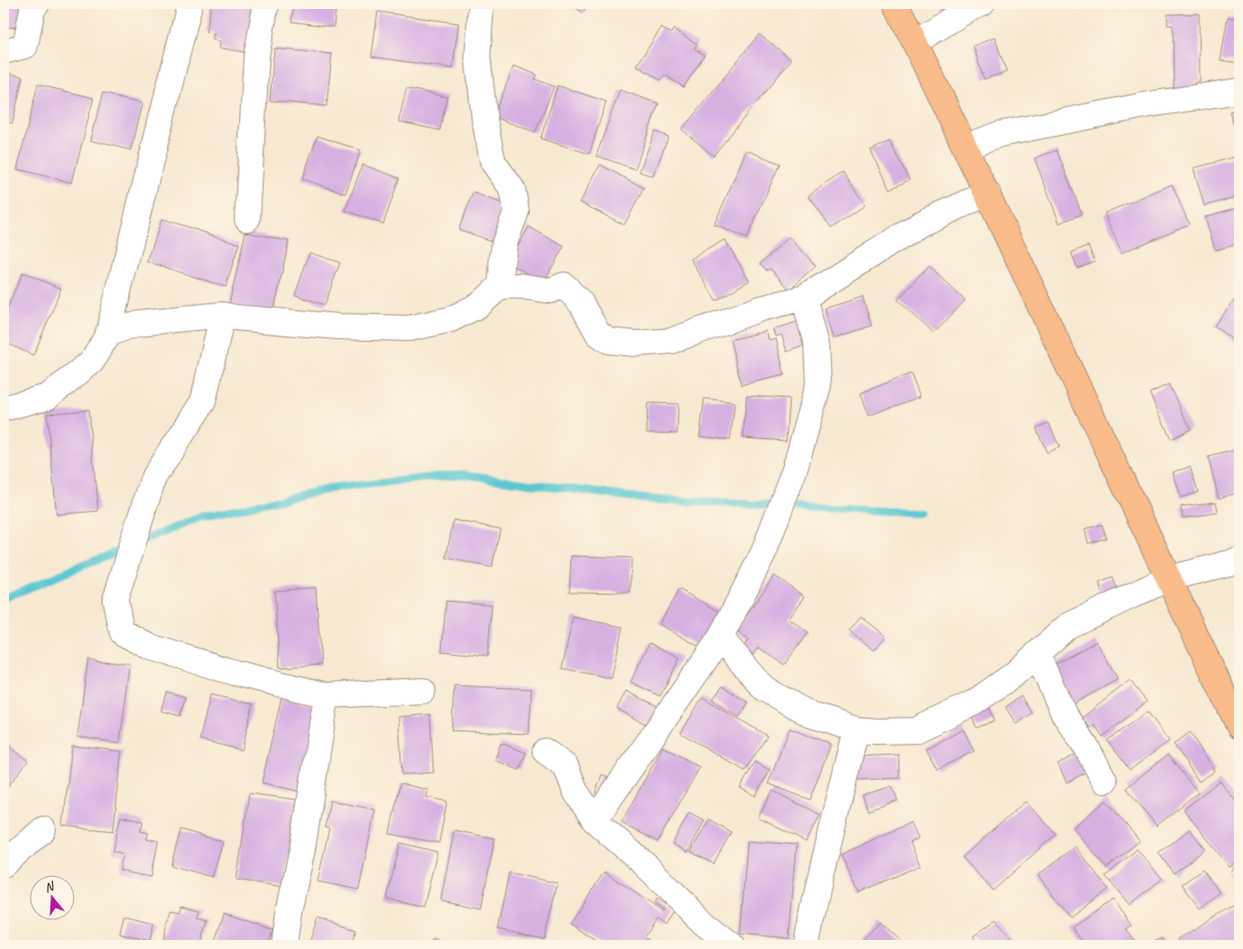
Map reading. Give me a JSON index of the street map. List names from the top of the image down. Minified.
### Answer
{"north":"top"}
